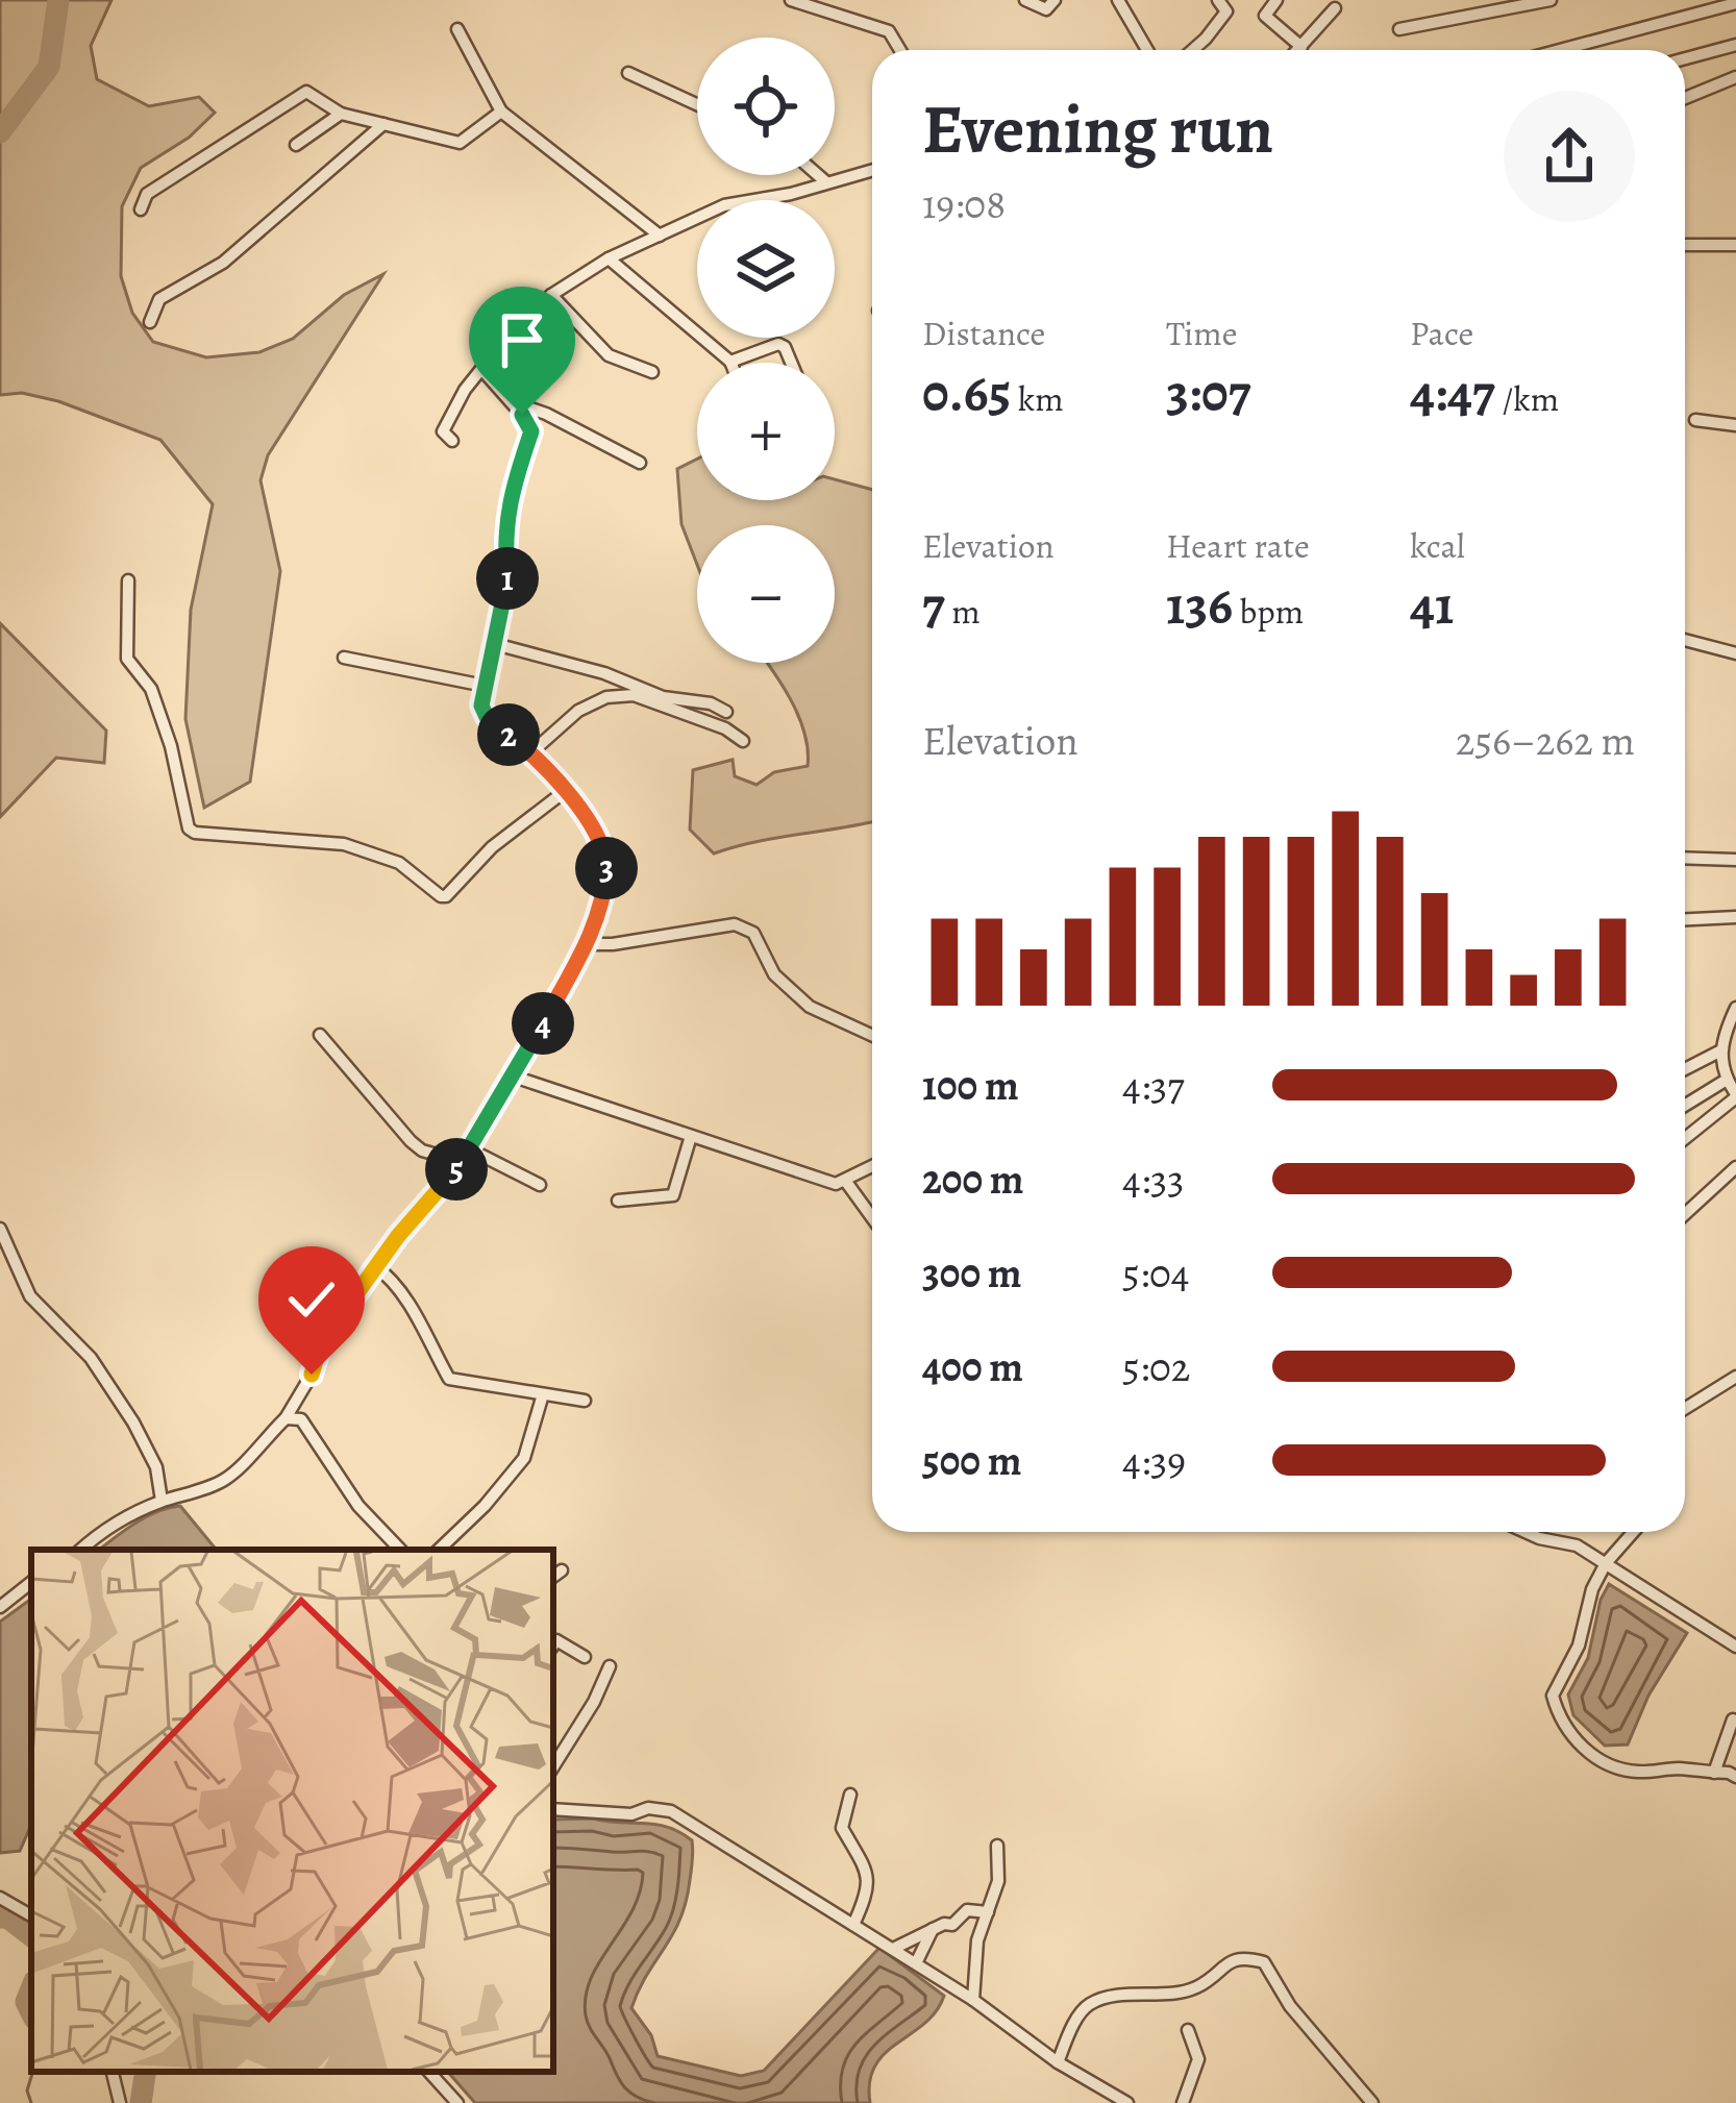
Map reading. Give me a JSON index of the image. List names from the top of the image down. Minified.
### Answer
{"page":{"map_buttons":["+","−"],"heading":["Evening run","19:08"],"stats":[["Distance","0.65 km"],["Time","3:07"],["Pace","4:47 /km"],["Elevation","7 m"],["Heart rate","136 bpm"],["kcal","41"]],"pins":["1","2","3","4","5"],"chart":["Elevation","256–262 m"],"list":[{"name":"100 m","note":"4:37"},{"name":"200 m","note":"4:33"},{"name":"300 m","note":"5:04"},{"name":"400 m","note":"5:02"},{"name":"500 m","note":"4:39"}]}}
